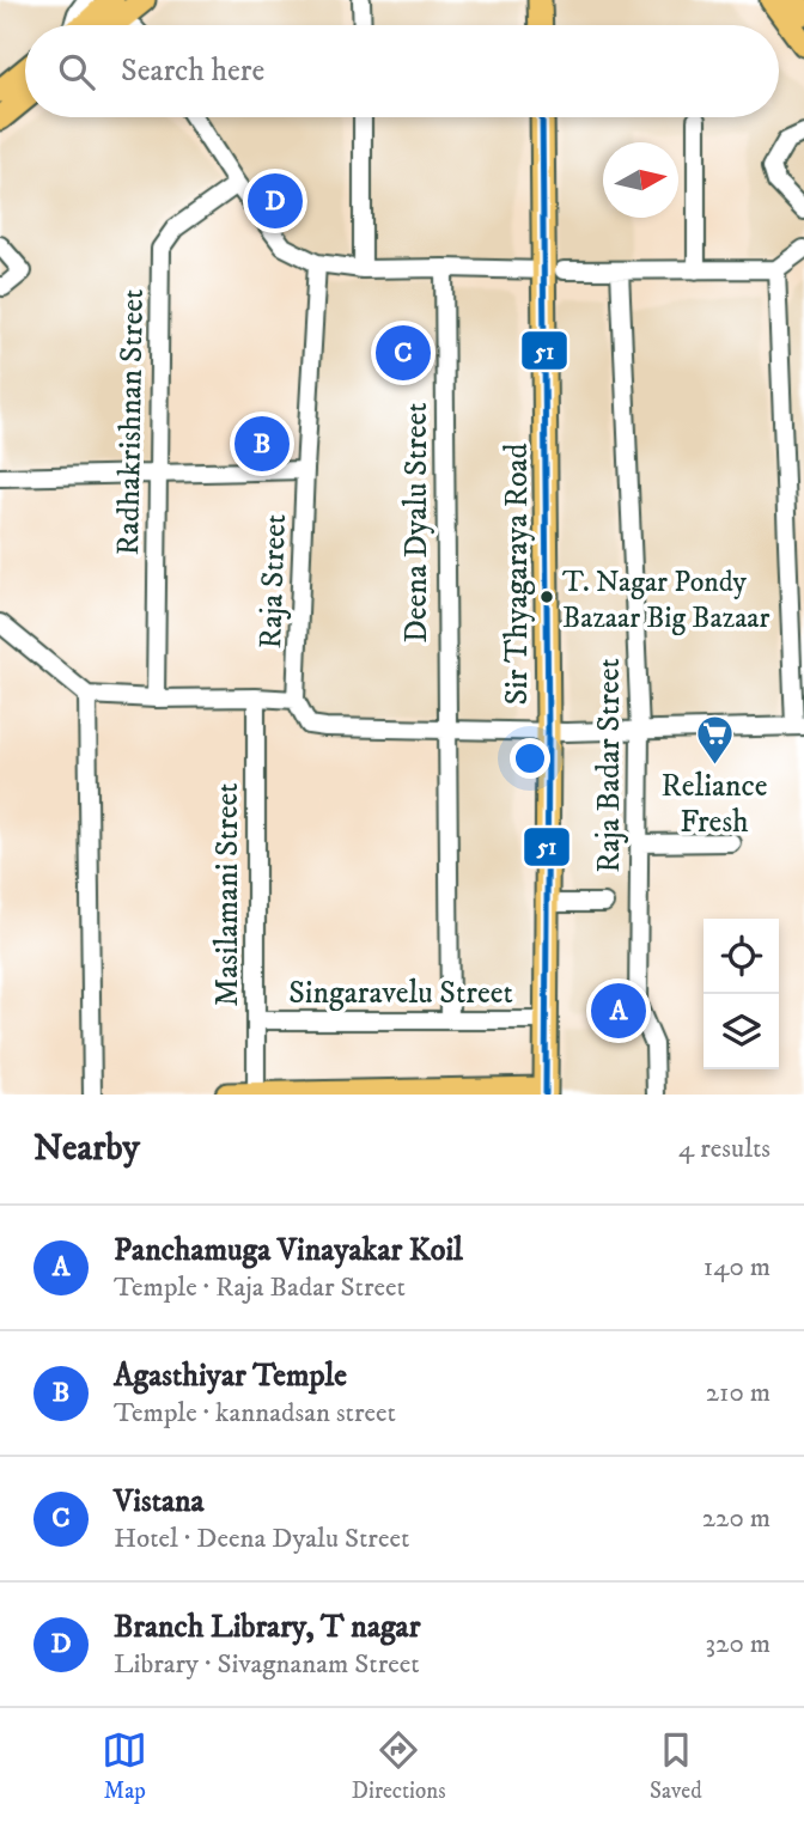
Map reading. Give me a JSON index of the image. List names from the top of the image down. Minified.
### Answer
{"streets":{"main road":["Sir Thyagaraya Road"],"street":["Radhakrishnan Street","Deena Dyalu Street","Raja Street","Raja Badar Street","Masilamani Street","Singaravelu Street"]},"crossings":[["Deena Dyalu Street","Singaravelu Street"],["Sir Thyagaraya Road","Singaravelu Street"],["Masilamani Street","Singaravelu Street"]],"places":{"other":["T. Nagar Pondy Bazaar Big Bazaar"],"supermarket":["Reliance Fresh"]},"lines":["transit line 51"],"north":"right","page":{"search":"Search here","pins":["D","C","B","A"],"heading":["Nearby","4 results"],"list":[{"mark":"A","name":"Panchamuga Vinayakar Koil","note":"Temple · Raja Badar Street","value":"140 m"},{"mark":"B","name":"Agasthiyar Temple","note":"Temple · kannadsan street","value":"210 m"},{"mark":"C","name":"Vistana","note":"Hotel · Deena Dyalu Street","value":"220 m"},{"mark":"D","name":"Branch Library, T nagar","note":"Library · Sivagnanam Street","value":"320 m"}],"nav":["Map","Directions","Saved"]}}
